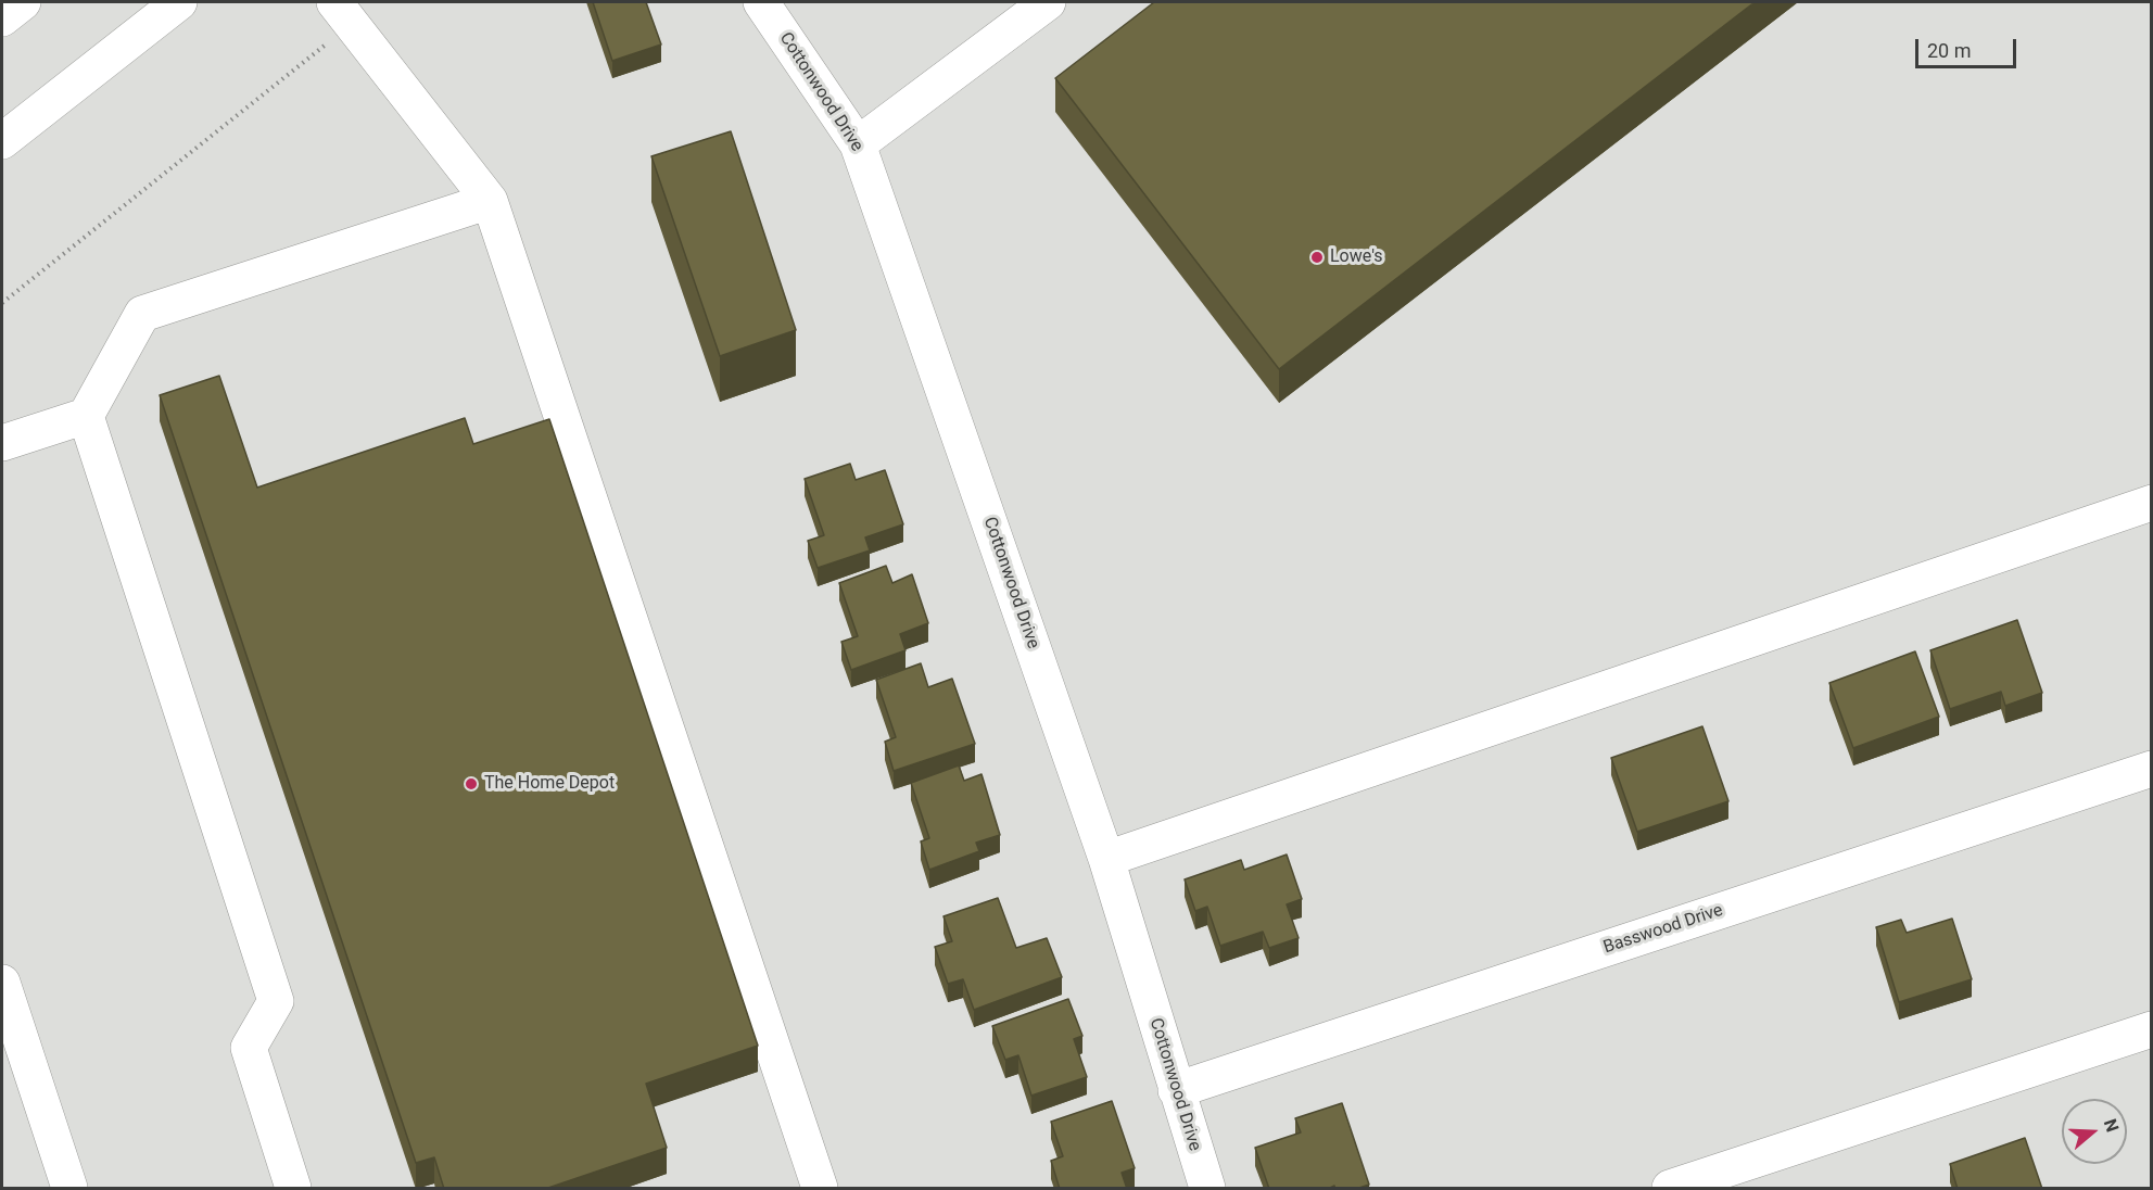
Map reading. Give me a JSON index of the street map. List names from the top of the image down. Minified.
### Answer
{"streets":{"street":["Cottonwood Drive","Basswood Drive"]},"crossings":[["Cottonwood Drive","Basswood Drive"]],"places":["Lowe's","The Home Depot"],"scale_bar":"20 m","north":"right"}
